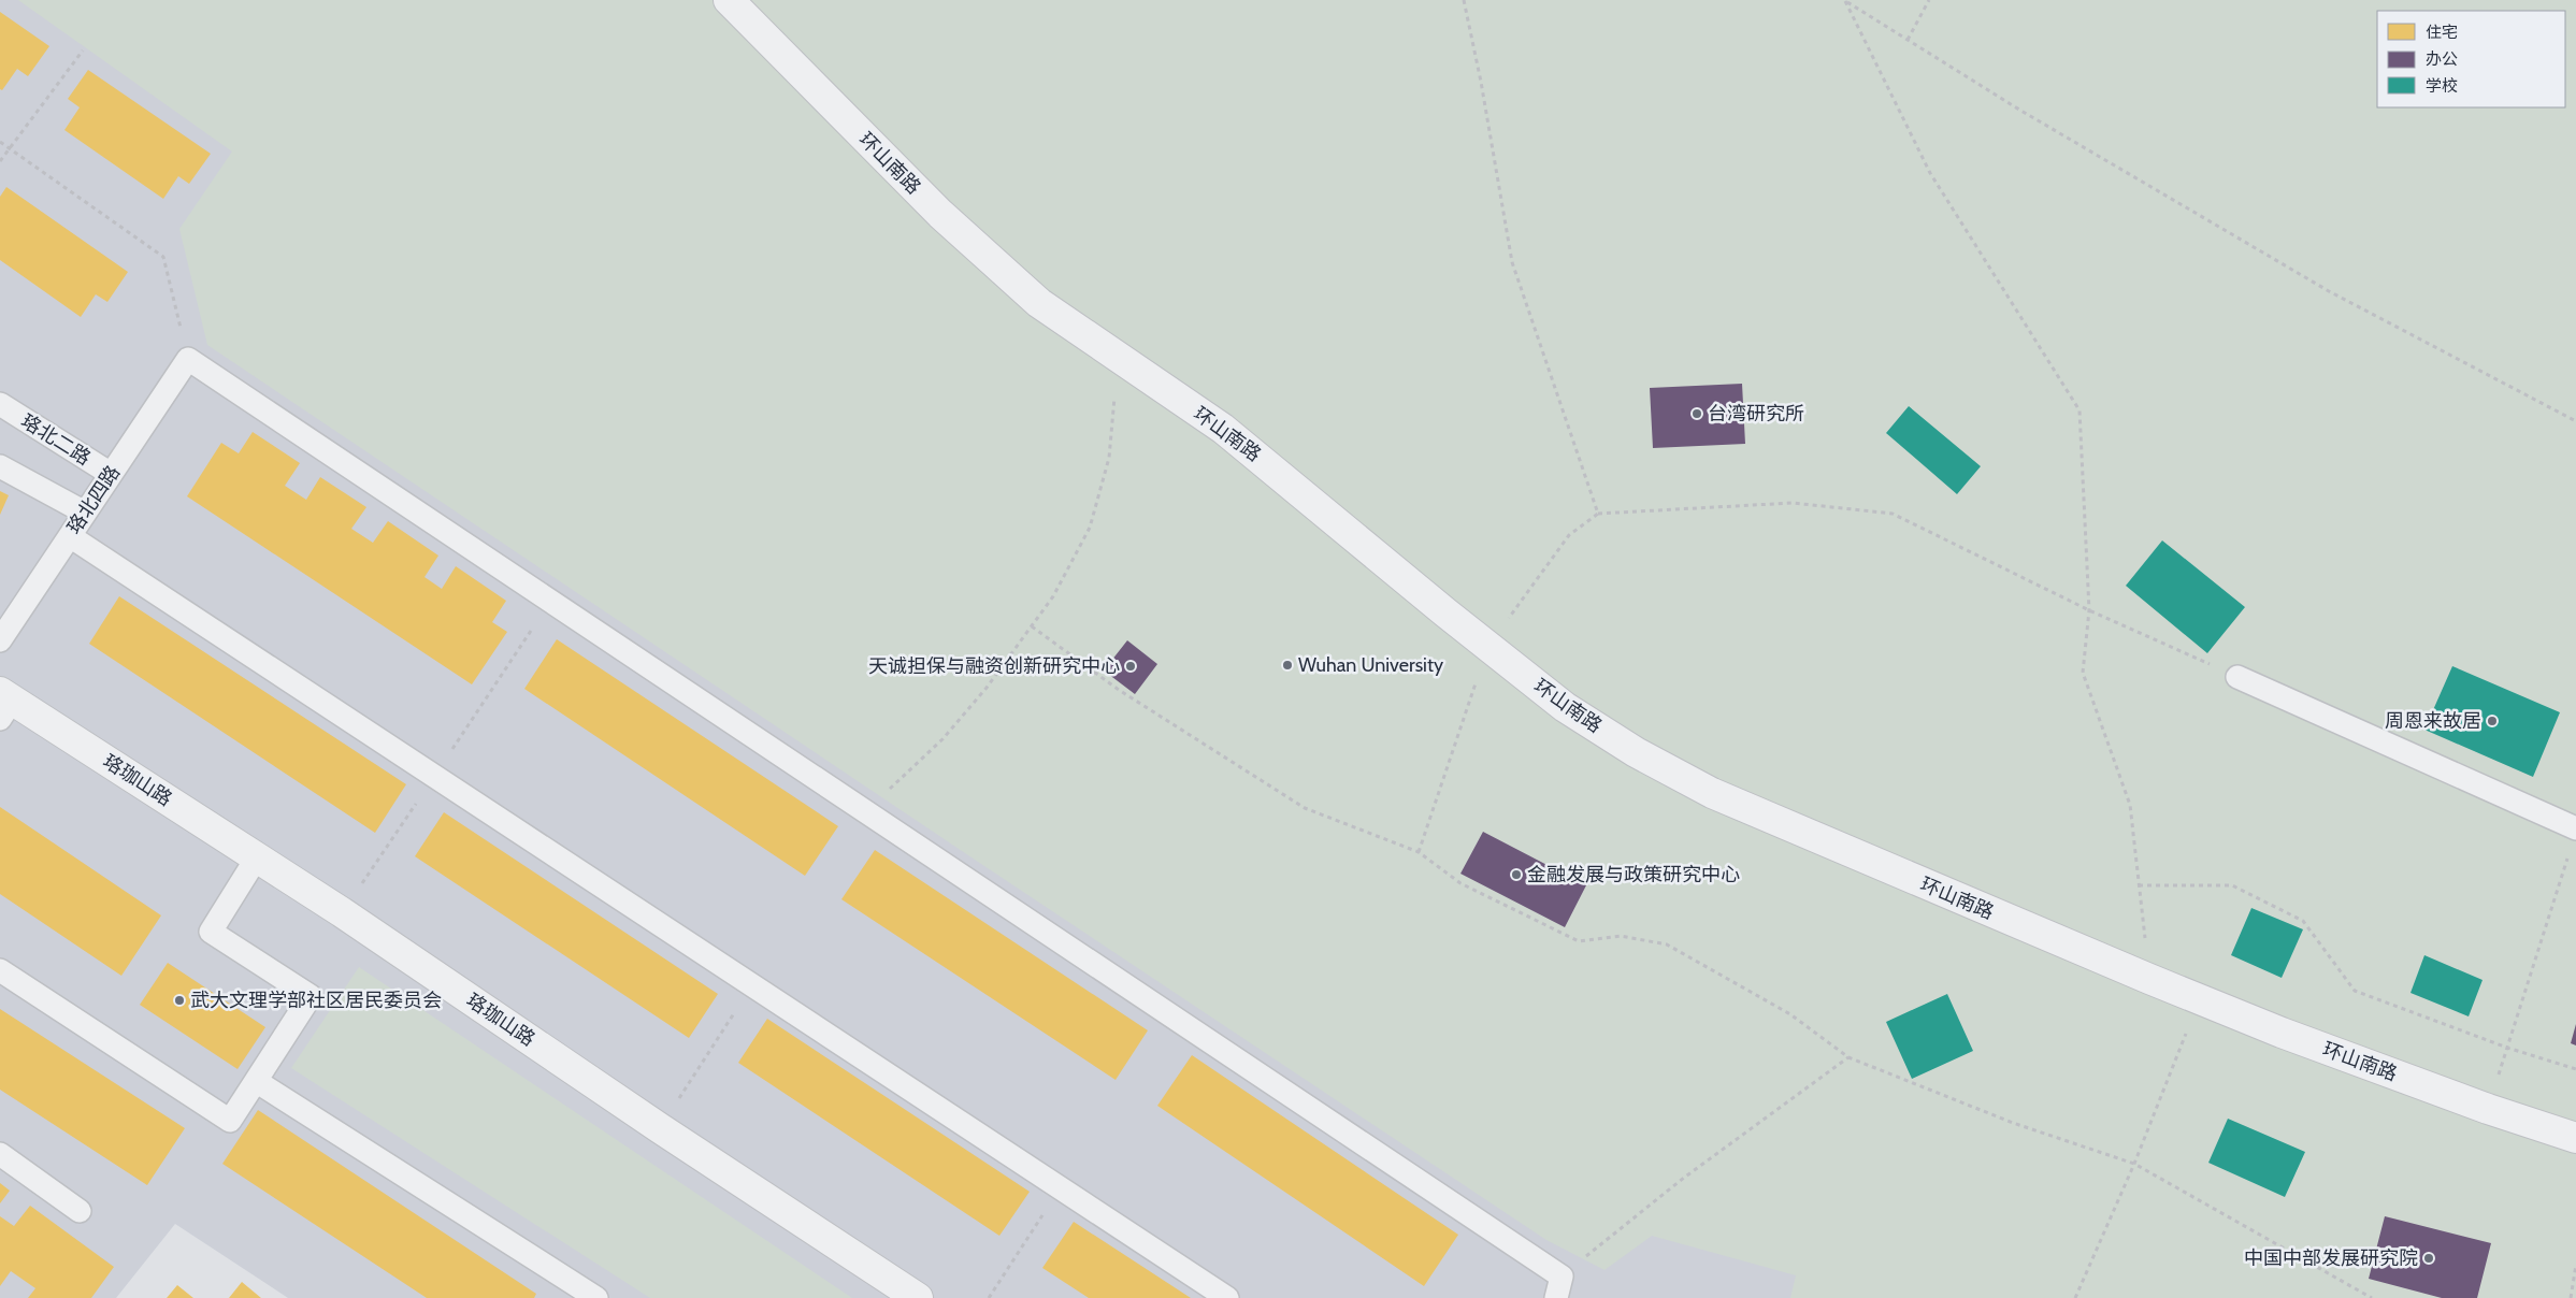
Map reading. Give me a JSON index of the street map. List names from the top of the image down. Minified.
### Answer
{"streets":{"street":["环山南路","珞珈山路"],"lane":["珞北二路","珞北四路"]},"crossings":[["珞北二路","珞北四路"]],"places":["台湾研究所","Wuhan University","天诚担保与融资创新研究中心","周恩来故居","金融发展与政策研究中心","武大文理学部社区居民委员会","中国中部发展研究院"],"legend":["住宅","办公","学校"]}
